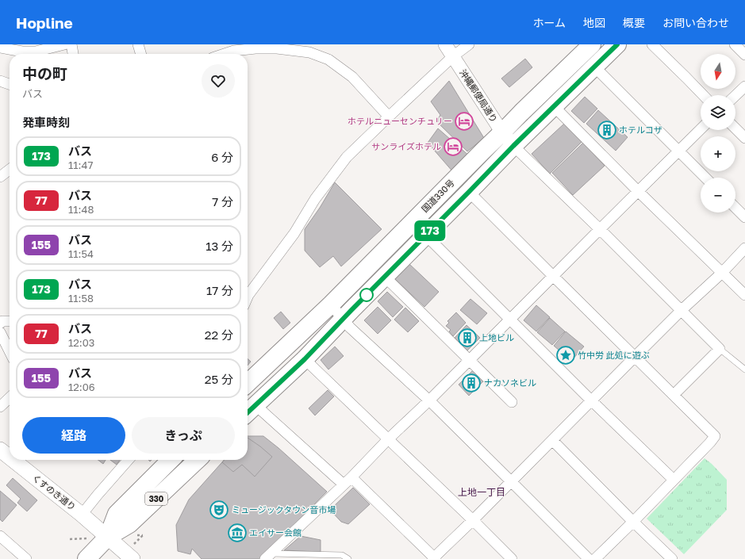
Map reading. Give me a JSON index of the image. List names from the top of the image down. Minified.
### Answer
{"streets":{"highway":["国道330号","330"],"main road":["くすのき通り"],"street":["沖縄郵便局通り"]},"crossings":[["沖縄郵便局通り","国道330号"],["くすのき通り","330"]],"districts":["上地一丁目"],"places":{"hotel":["ホテルニューセンチュリー","サンライズホテル"],"building":["ホテルコザ","上地ビル","ナカソネビル"],"place":["竹中労 此処に遊ぶ"],"theatre":["ミュージックタウン音市場"],"museum":["エイサー会館"]},"lines":["bus line 173"],"north":"bottom","page":{"header":"Hopline","nav":["ホーム","地図","概要","お問い合わせ"],"on_map":"173","map_buttons":["+","−"],"heading":[["中の町","バス"],"発車時刻"],"list":[{"mark":"173","name":"バス","note":"11:47","value":"6 分"},{"mark":"77","name":"バス","note":"11:48","value":"7 分"},{"mark":"155","name":"バス","note":"11:54","value":"13 分"},{"mark":"173","name":"バス","note":"11:58","value":"17 分"},{"mark":"77","name":"バス","note":"12:03","value":"22 分"},{"mark":"155","name":"バス","note":"12:06","value":"25 分"}],"buttons":["経路","きっぷ"]}}
